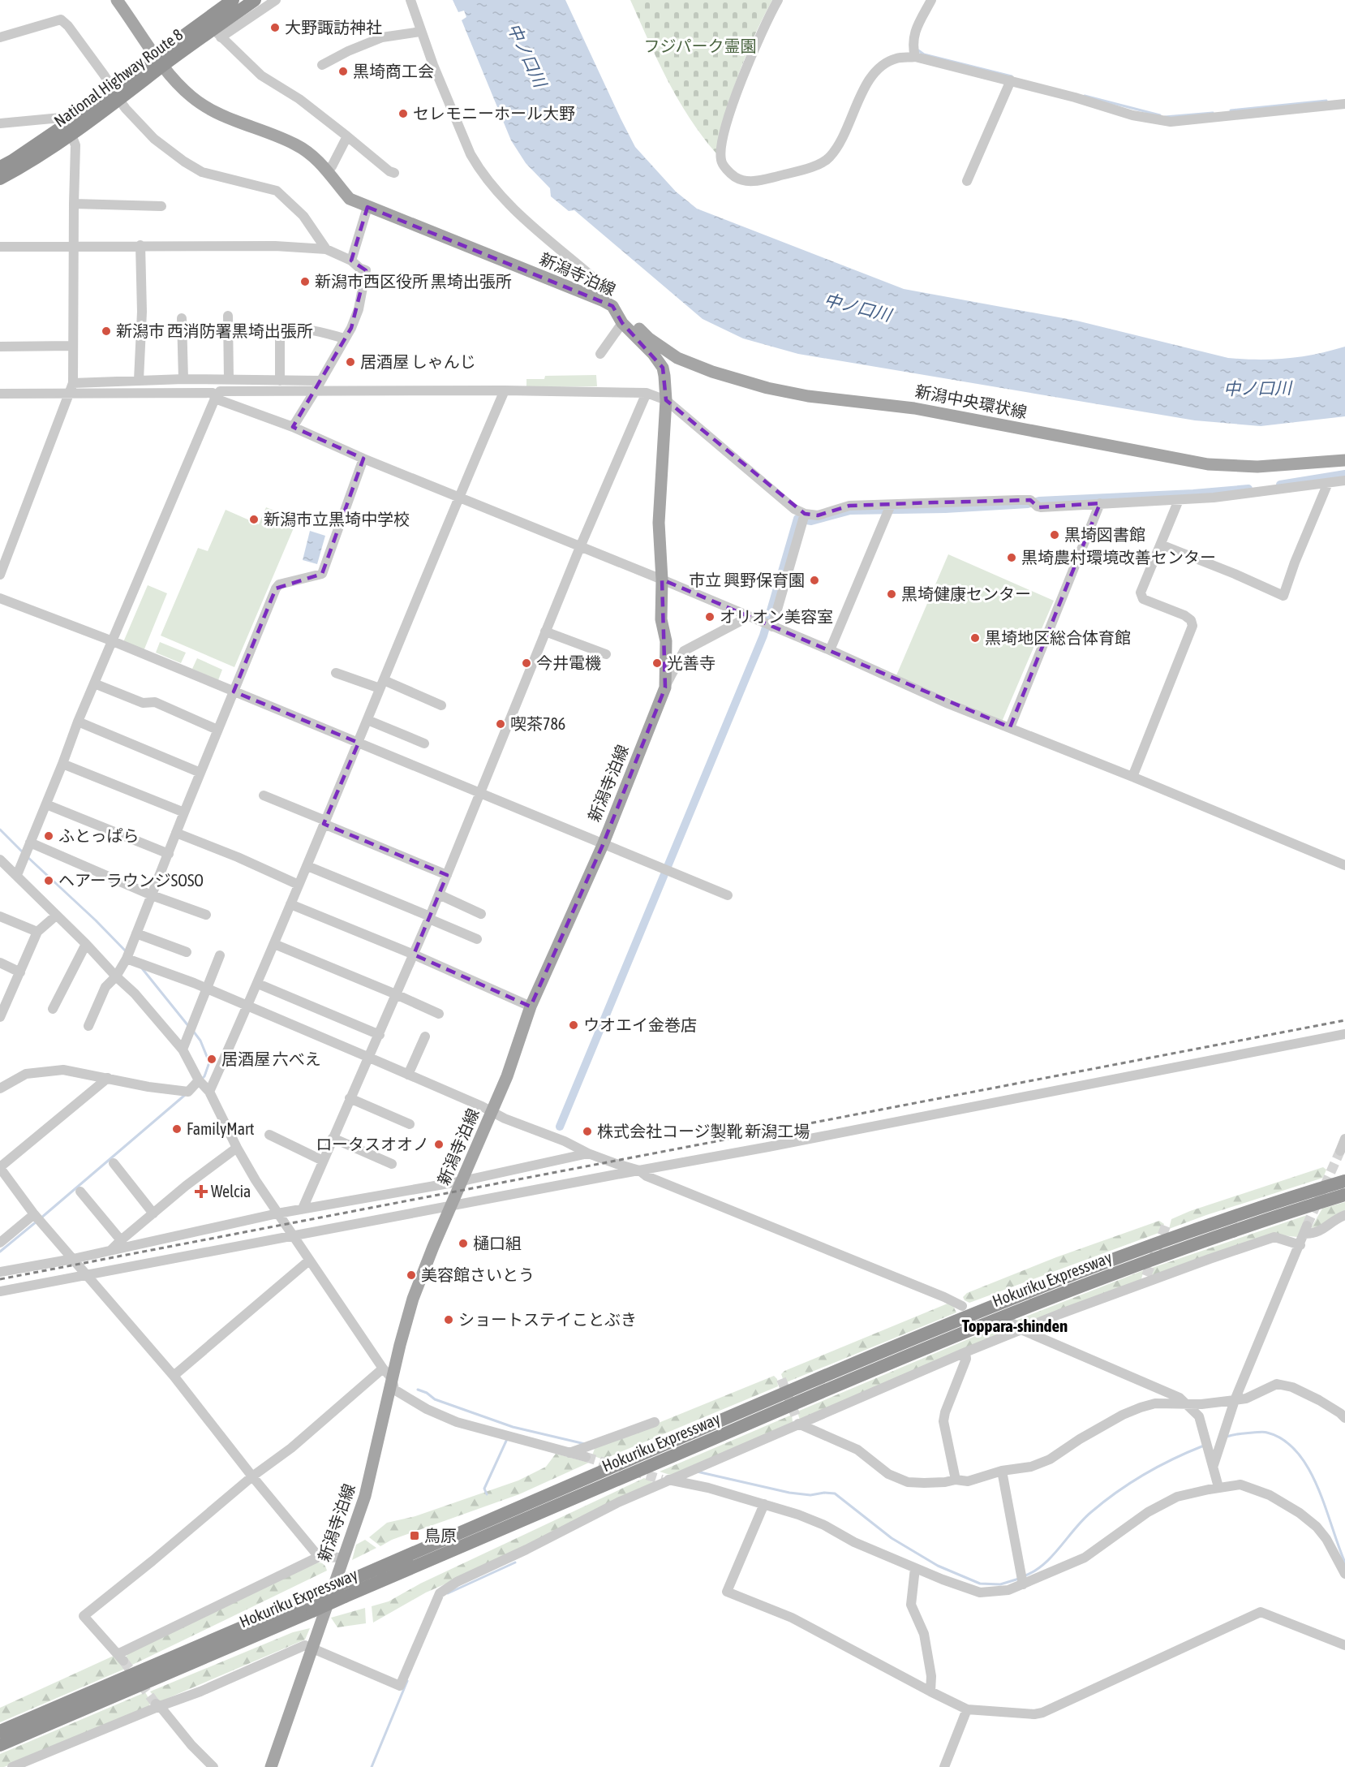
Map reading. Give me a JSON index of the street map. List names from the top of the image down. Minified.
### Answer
{"streets":{"highway":["National Highway Route 8","Hokuriku Expressway"],"main road":["新潟寺泊線","新潟中央環状線"]},"crossings":[["National Highway Route 8","新潟寺泊線"],["新潟寺泊線","新潟中央環状線"]],"districts":["Toppara-shinden"],"water":["中ノ口川"],"parks":["フジパーク霊園"],"places":{"other":["大野諏訪神社","黒埼商工会","セレモニーホール大野","新潟市西区役所 黒埼出張所","新潟市 西消防署黒埼出張所","居酒屋 しゃんじ","新潟市立黒埼中学校","黒埼図書館","黒埼農村環境改善センター","市立 興野保育園","黒埼健康センター","オリオン美容室","黒埼地区総合体育館","今井電機","光善寺","喫茶786","ふとっぱら","ヘアーラウンジSOSO","ウオエイ金巻店","居酒屋 六べえ","FamilyMart","株式会社コージ製靴 新潟工場","ロータスオオノ","樋口組","美容館さいとう","ショートステイことぶき"],"health":["Welcia"],"transit":["鳥原"]}}
